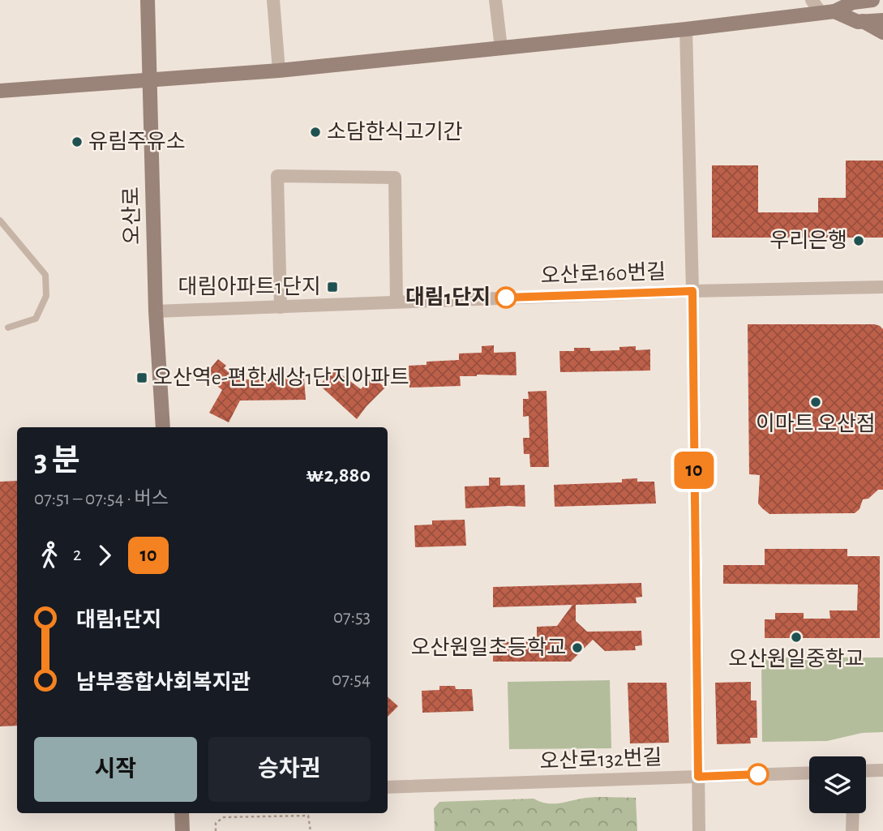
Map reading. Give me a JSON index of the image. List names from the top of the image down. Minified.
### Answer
{"streets":{"street":["오산로","오산로160번길","오산로132번길"]},"crossings":[["오산로","오산로160번길"]],"places":{"other":["소담한식고기간","유림주유소","우리은행","대림1단지","이마트 오산점","오산원일중학교","오산원일초등학교"],"transit":["대림아파트1단지","오산역e-편한세상1단지아파트"]},"lines":["bus line 10"],"page":{"on_map":"10","heading":["3 분","07:51 – 07:54 · 버스","₩2,880"],"legs":["2","10"],"list":[{"name":"대림1단지","value":"07:53"},{"name":"남부종합사회복지관","value":"07:54"}],"buttons":["시작","승차권"]}}
